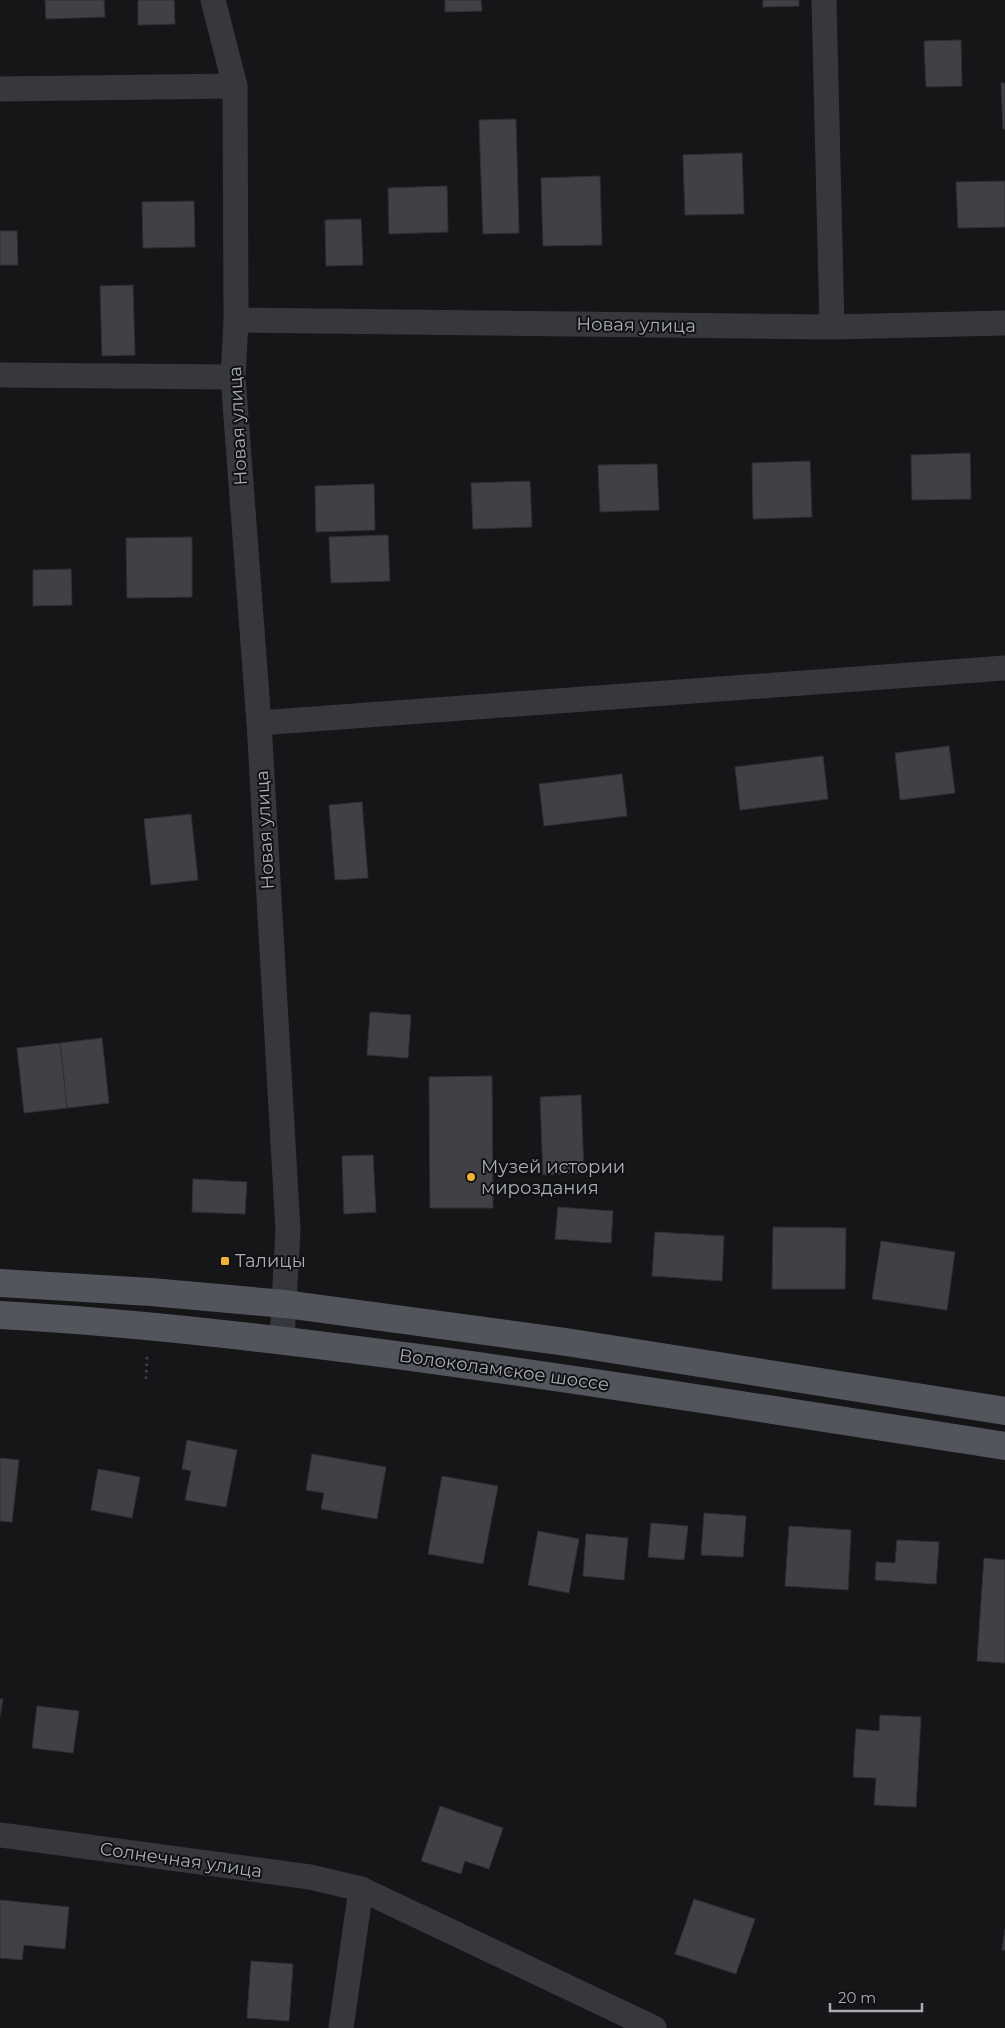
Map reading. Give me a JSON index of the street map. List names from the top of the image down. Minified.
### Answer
{"streets":{"main road":["Волоколамское шоссе"],"street":["Новая улица","Солнечная улица"]},"crossings":[["Новая улица","Волоколамское шоссе"]],"places":{"other":["Музей истории мироздания"],"transit":["Талицы"]},"scale_bar":"20 m"}
